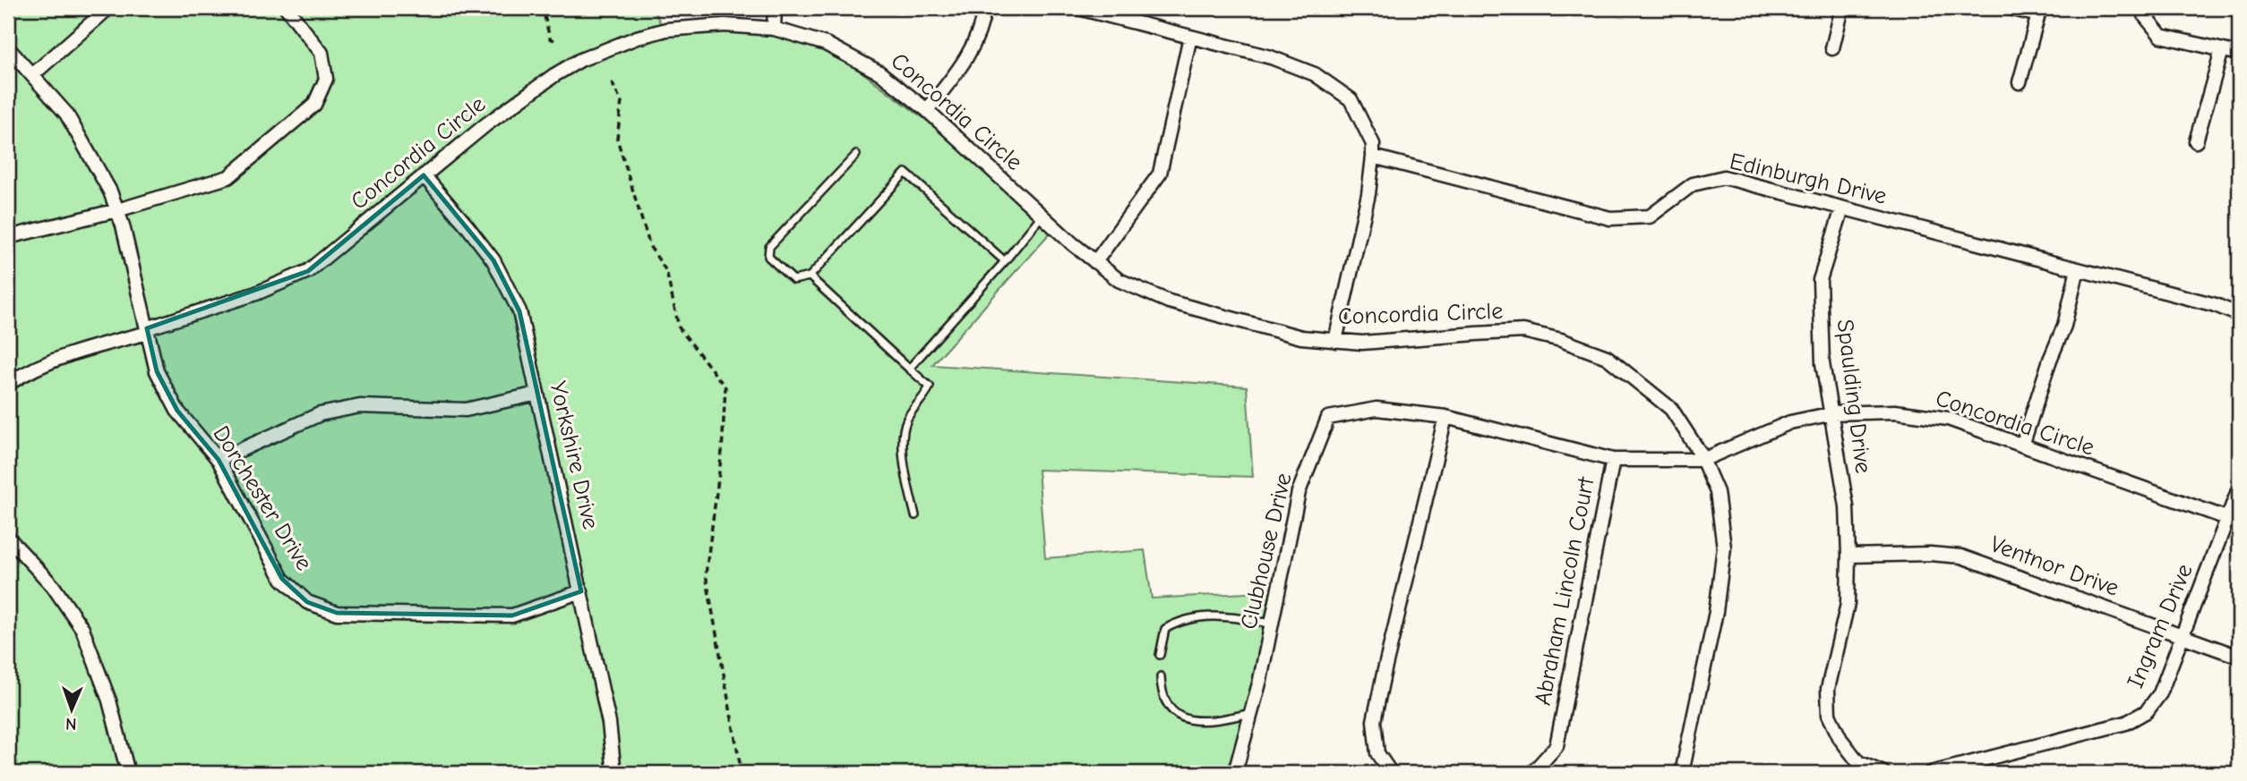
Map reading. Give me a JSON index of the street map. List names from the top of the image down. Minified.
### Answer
{"streets":{"street":["Concordia Circle","Edinburgh Drive","Spaulding Drive","Yorkshire Drive","Dorchester Drive","Clubhouse Drive","Ventnor Drive","Abraham Lincoln Court","Ingram Drive"]},"crossings":[["Concordia Circle","Spaulding Drive"],["Concordia Circle","Yorkshire Drive"],["Concordia Circle","Dorchester Drive"],["Concordia Circle","Abraham Lincoln Court"],["Concordia Circle","Ingram Drive"],["Edinburgh Drive","Spaulding Drive"],["Spaulding Drive","Ventnor Drive"],["Yorkshire Drive","Dorchester Drive"],["Ventnor Drive","Ingram Drive"]],"north":"bottom"}
